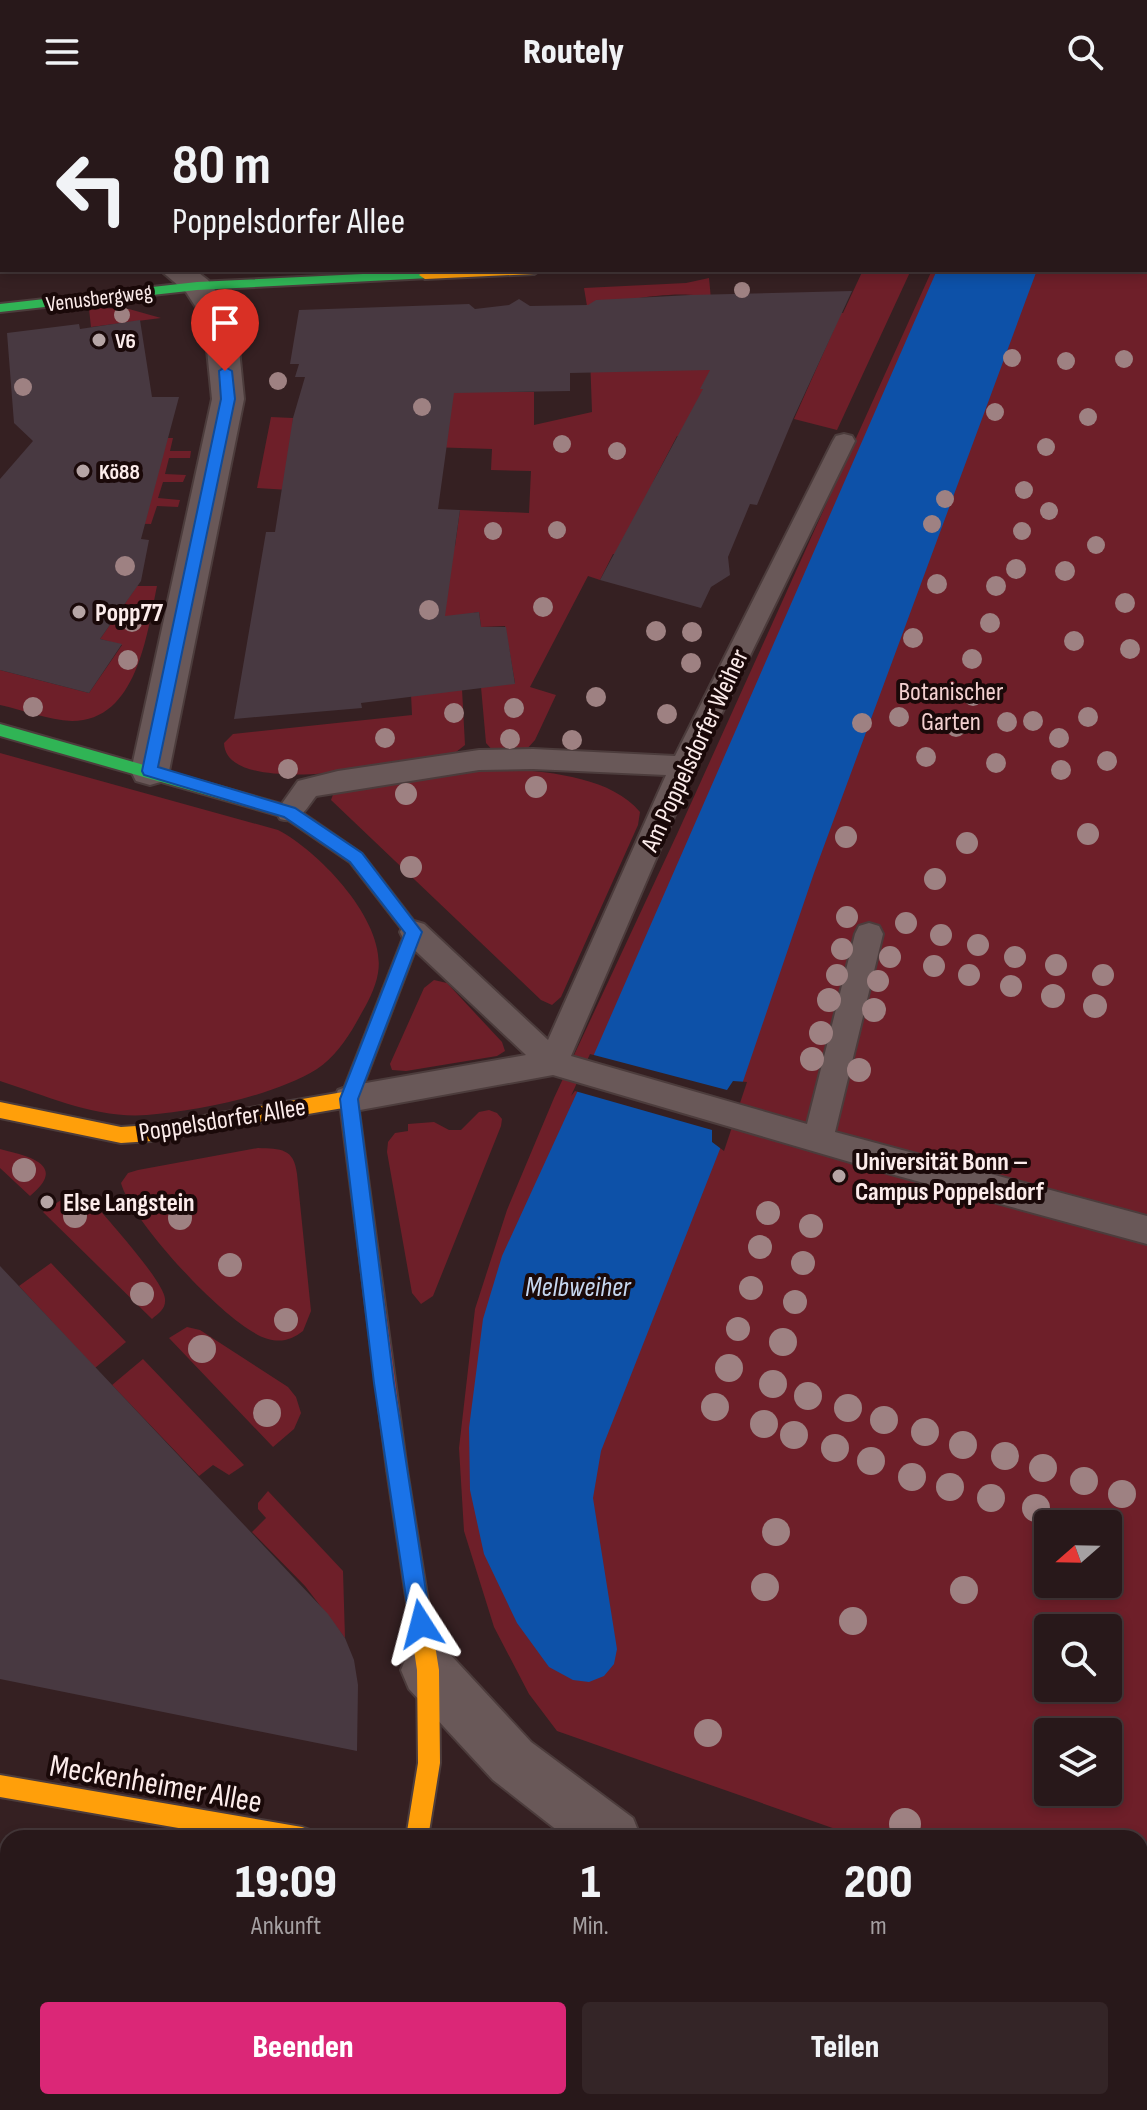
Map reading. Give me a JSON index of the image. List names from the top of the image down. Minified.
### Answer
{"streets":{"street":["Venusbergweg","Poppelsdorfer Allee","Meckenheimer Allee"],"lane":["Am Poppelsdorfer Weiher"]},"water":["Melbweiher"],"parks":["Botanischer Garten"],"places":["V6","Kö88","Popp77","Universität Bonn – Campus Poppelsdorf","Else Langstein"],"north":"left","page":{"header":"Routely","turn":["80 m","Poppelsdorfer Allee"],"eta":["19:09","Ankunft","1","Min.","200","m"],"buttons":["Beenden","Teilen"]}}
